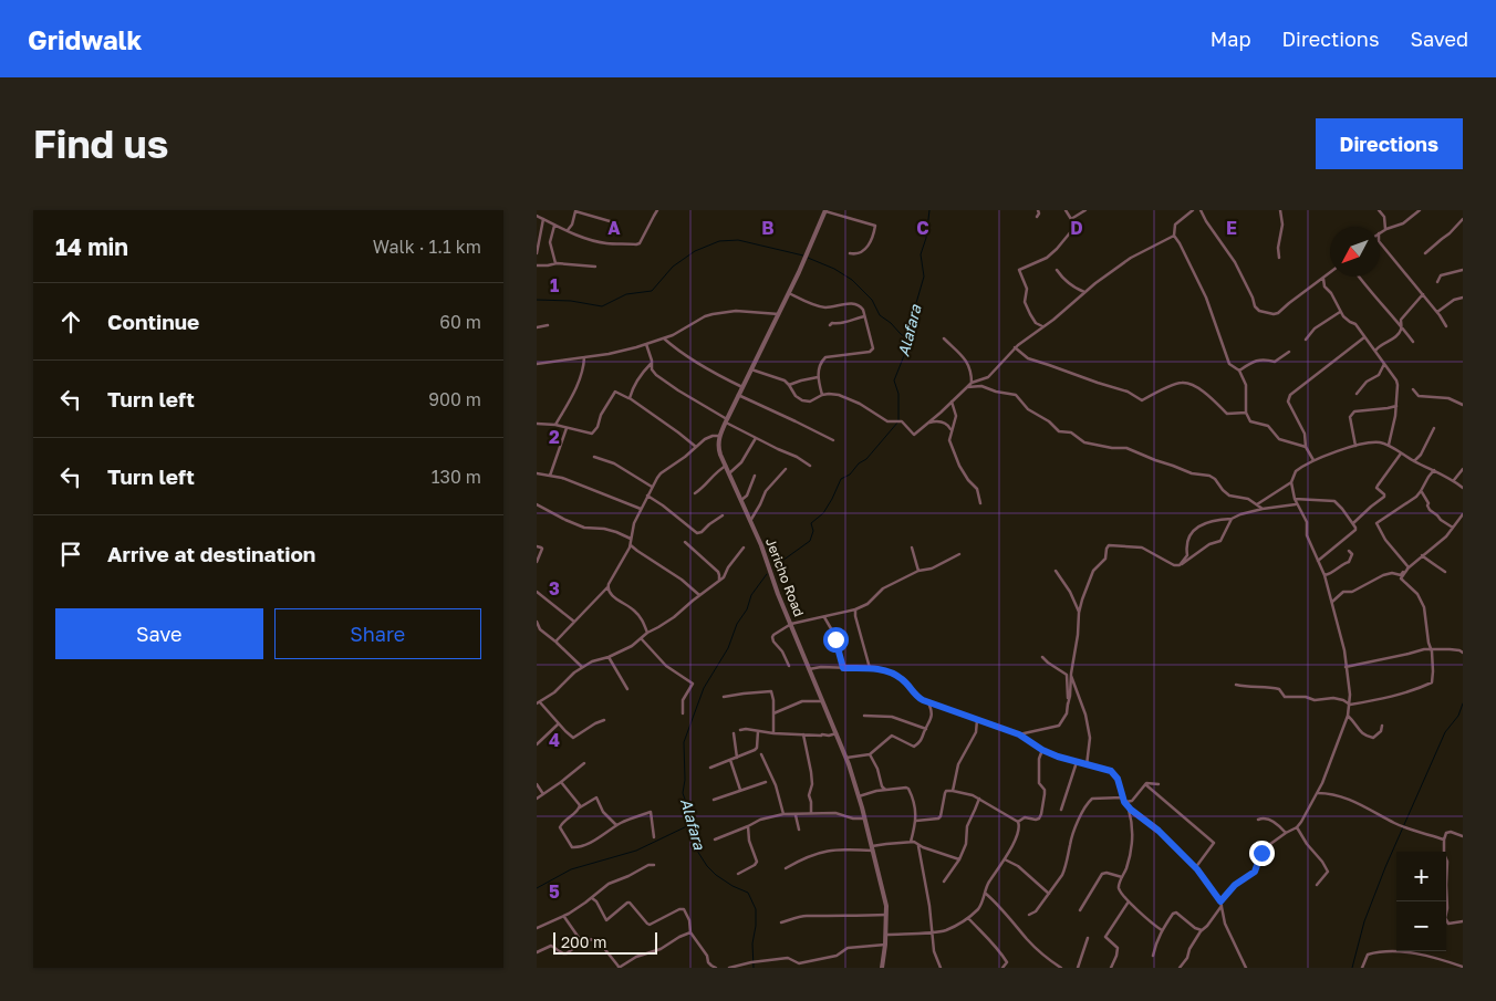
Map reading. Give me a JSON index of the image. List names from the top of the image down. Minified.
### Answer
{"streets":{"street":["Jericho Road"]},"water":["Alafara"],"scale_bar":"200 m","north":"bottom left","page":{"header":"Gridwalk","nav":["Map","Directions","Saved"],"buttons":["Directions",["Save","Share"]],"title":"Find us","heading":["14 min","Walk · 1.1 km"],"list":[["Continue","60 m"],["Turn left","900 m"],["Turn left","130 m"],"Arrive at destination"],"map_buttons":["+","−"],"scale":"200 m"},"grid":{"columns":["A","B","C","D","E"],"rows":["1","2","3","4","5"]}}
